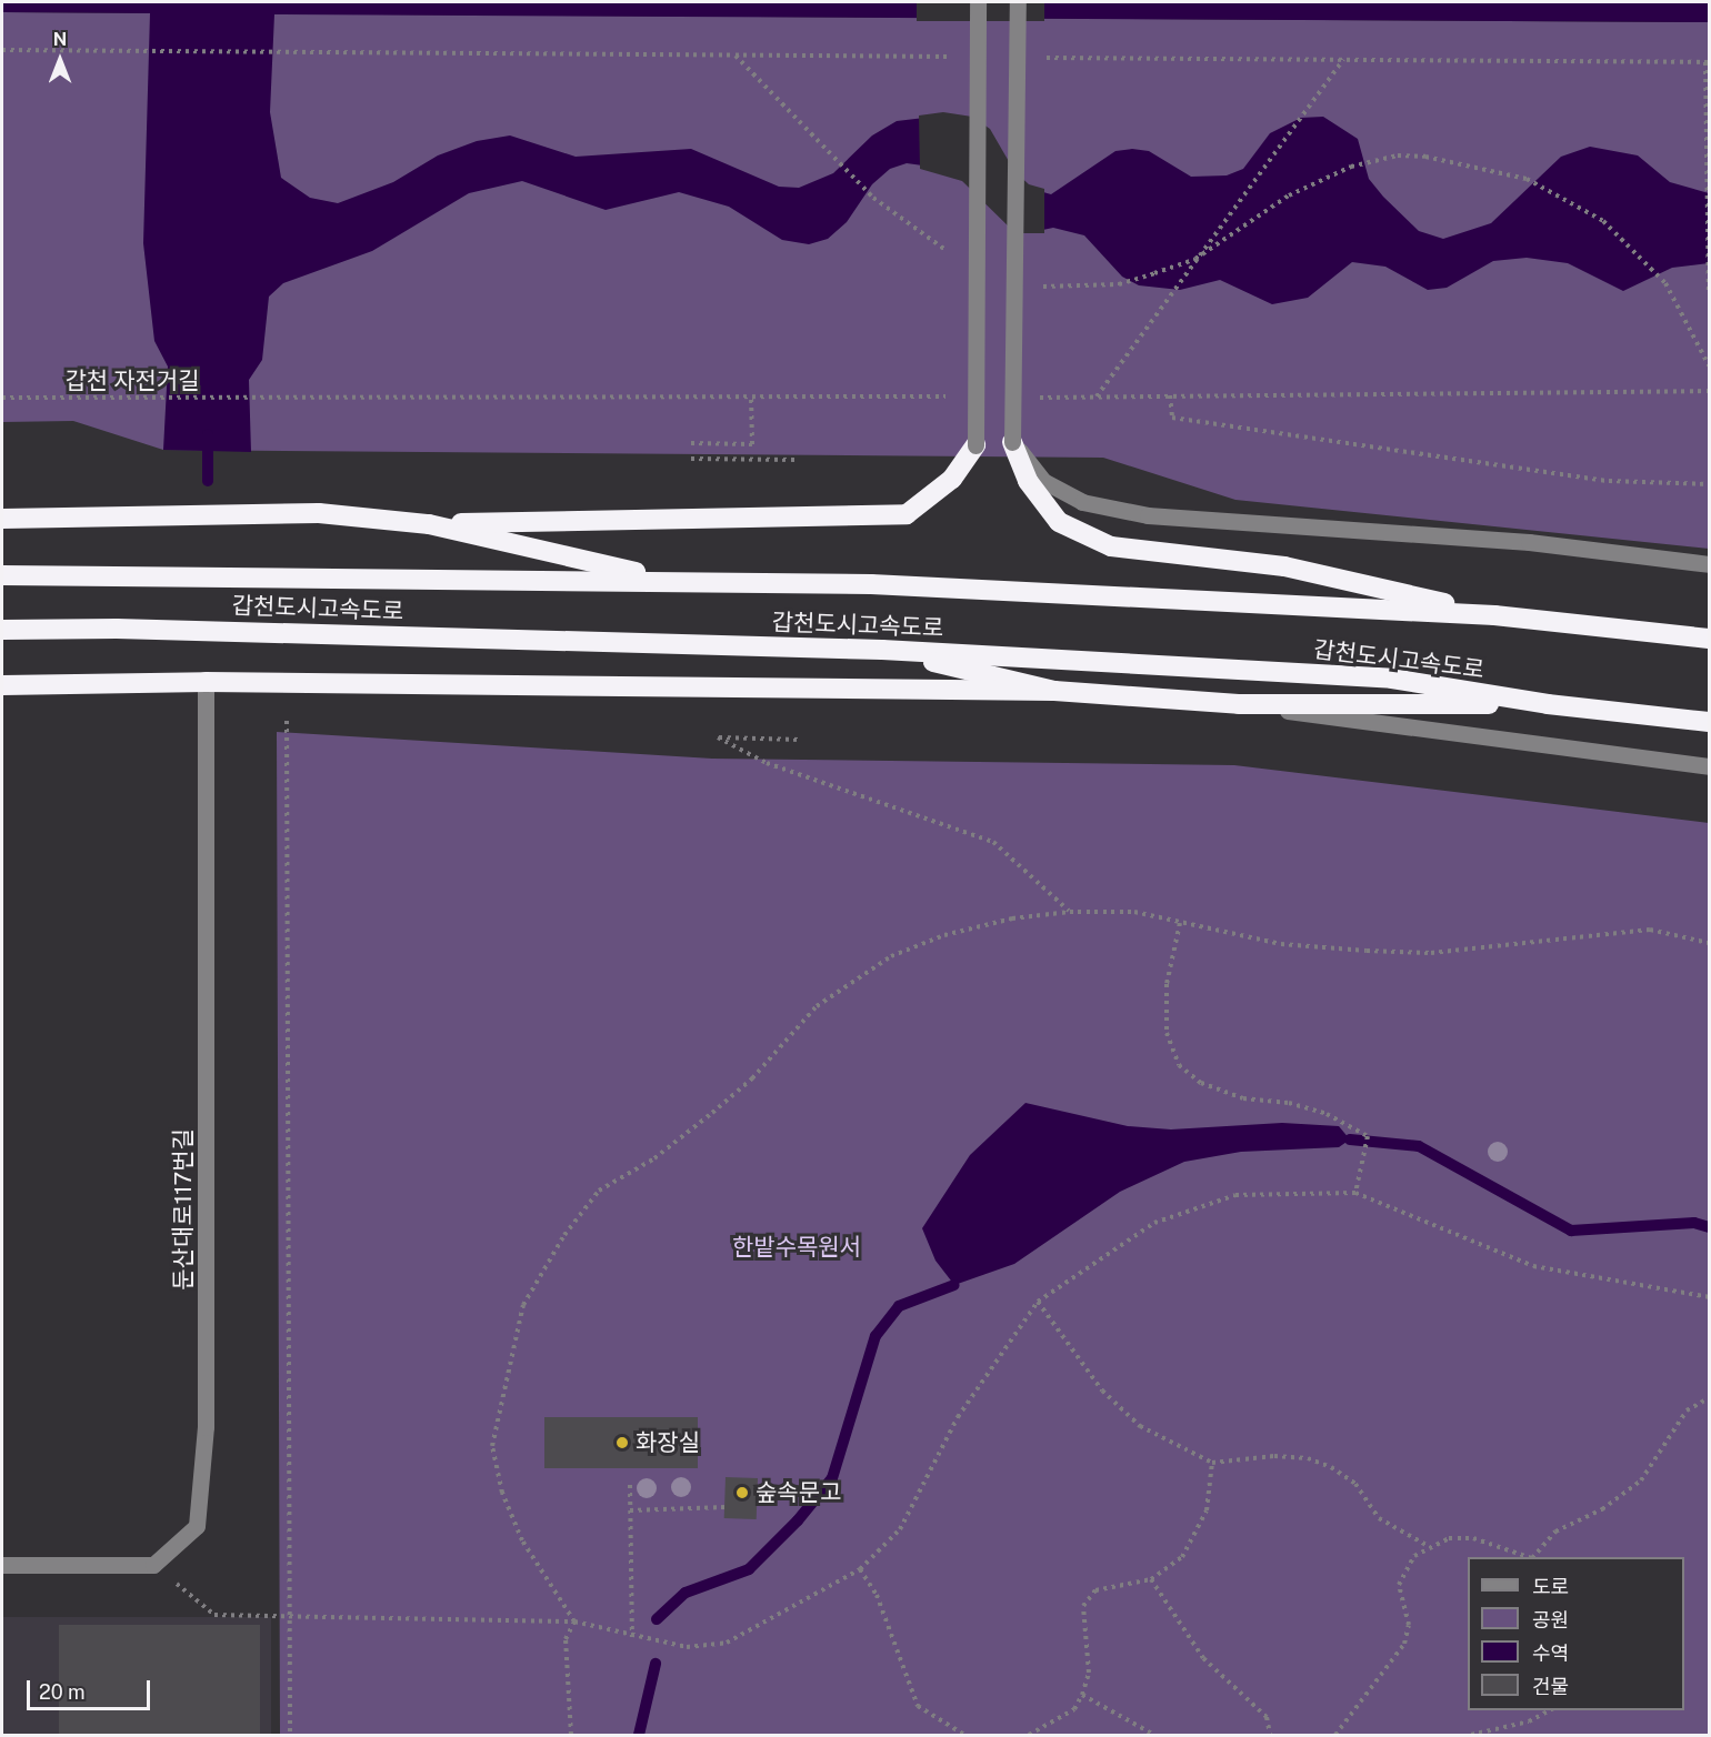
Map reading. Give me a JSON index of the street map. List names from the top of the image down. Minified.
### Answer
{"streets":{"highway":["갑천도시고속도로"],"street":["둔산대로117번길"],"path":["갑천 자전거길"]},"parks":["한밭수목원서"],"places":["화장실","숲속문고"],"legend":["도로","공원","수역","건물"],"scale_bar":"20 m","north":"top"}
